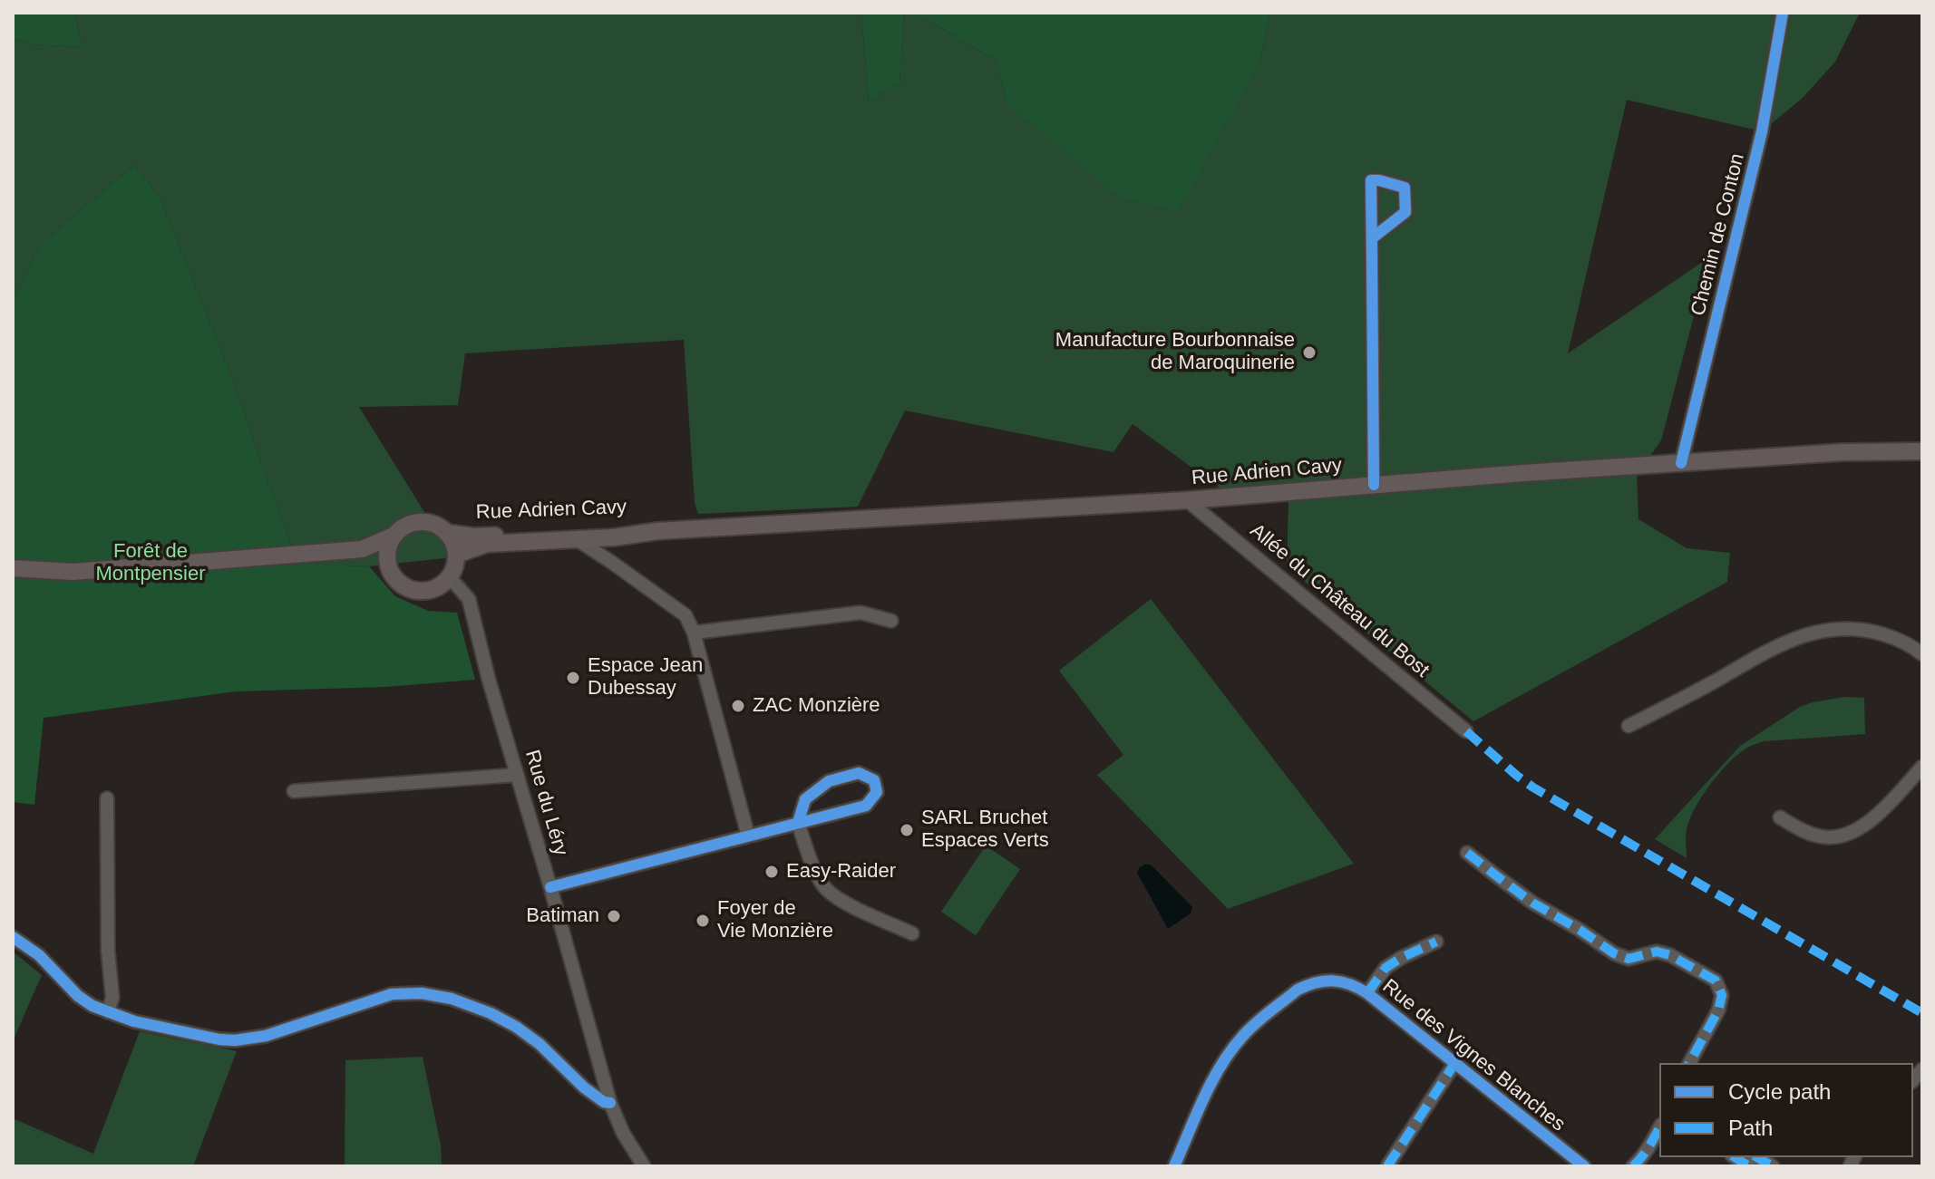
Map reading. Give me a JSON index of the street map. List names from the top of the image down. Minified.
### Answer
{"streets":{"main road":["Rue Adrien Cavy"],"street":["Chemin de Conton","Allée du Château du Bost","Rue du Léry","Rue des Vignes Blanches"]},"crossings":[["Chemin de Conton","Rue Adrien Cavy"],["Rue Adrien Cavy","Allée du Château du Bost"],["Rue Adrien Cavy","Rue du Léry"]],"parks":["Forêt de Montpensier"],"places":["Manufacture Bourbonnaise de Maroquinerie","Espace Jean Dubessay","ZAC Monzière","SARL Bruchet Espaces Verts","Easy-Raider","Batiman","Foyer de Vie Monzière"],"legend":["Cycle path","Path"]}
